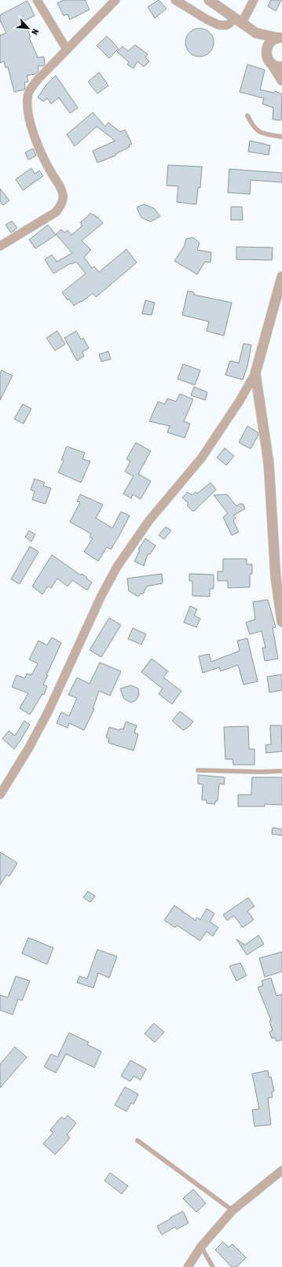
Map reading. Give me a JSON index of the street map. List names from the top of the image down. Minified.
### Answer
{"north":"bottom right"}
